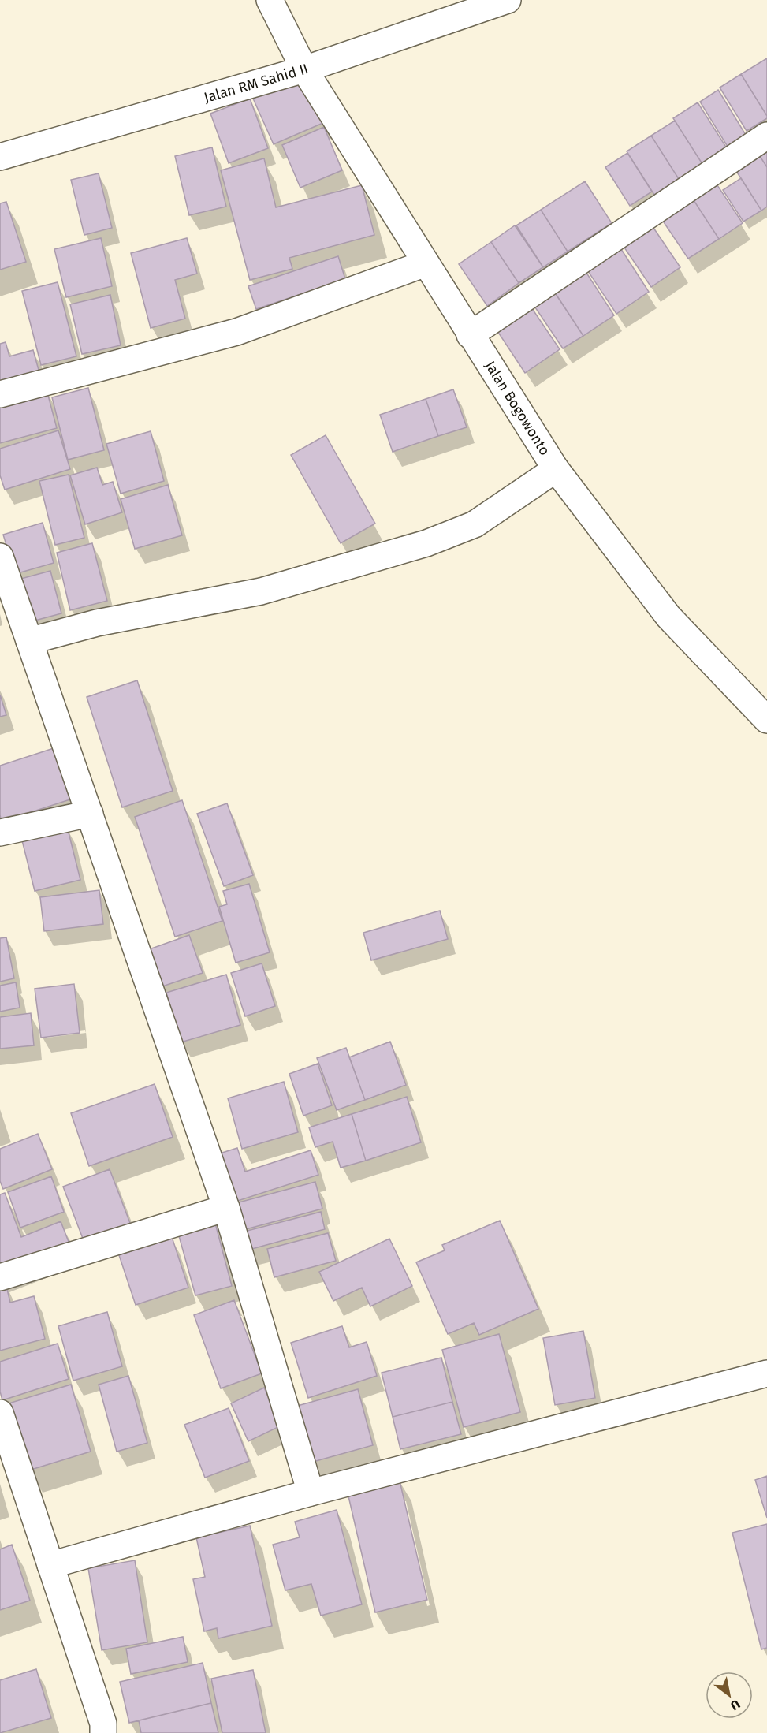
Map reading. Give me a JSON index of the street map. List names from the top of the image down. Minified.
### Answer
{"streets":{"street":["Jalan RM Sahid II","Jalan Bogowonto"]},"crossings":[["Jalan RM Sahid II","Jalan Bogowonto"]],"north":"bottom right"}
